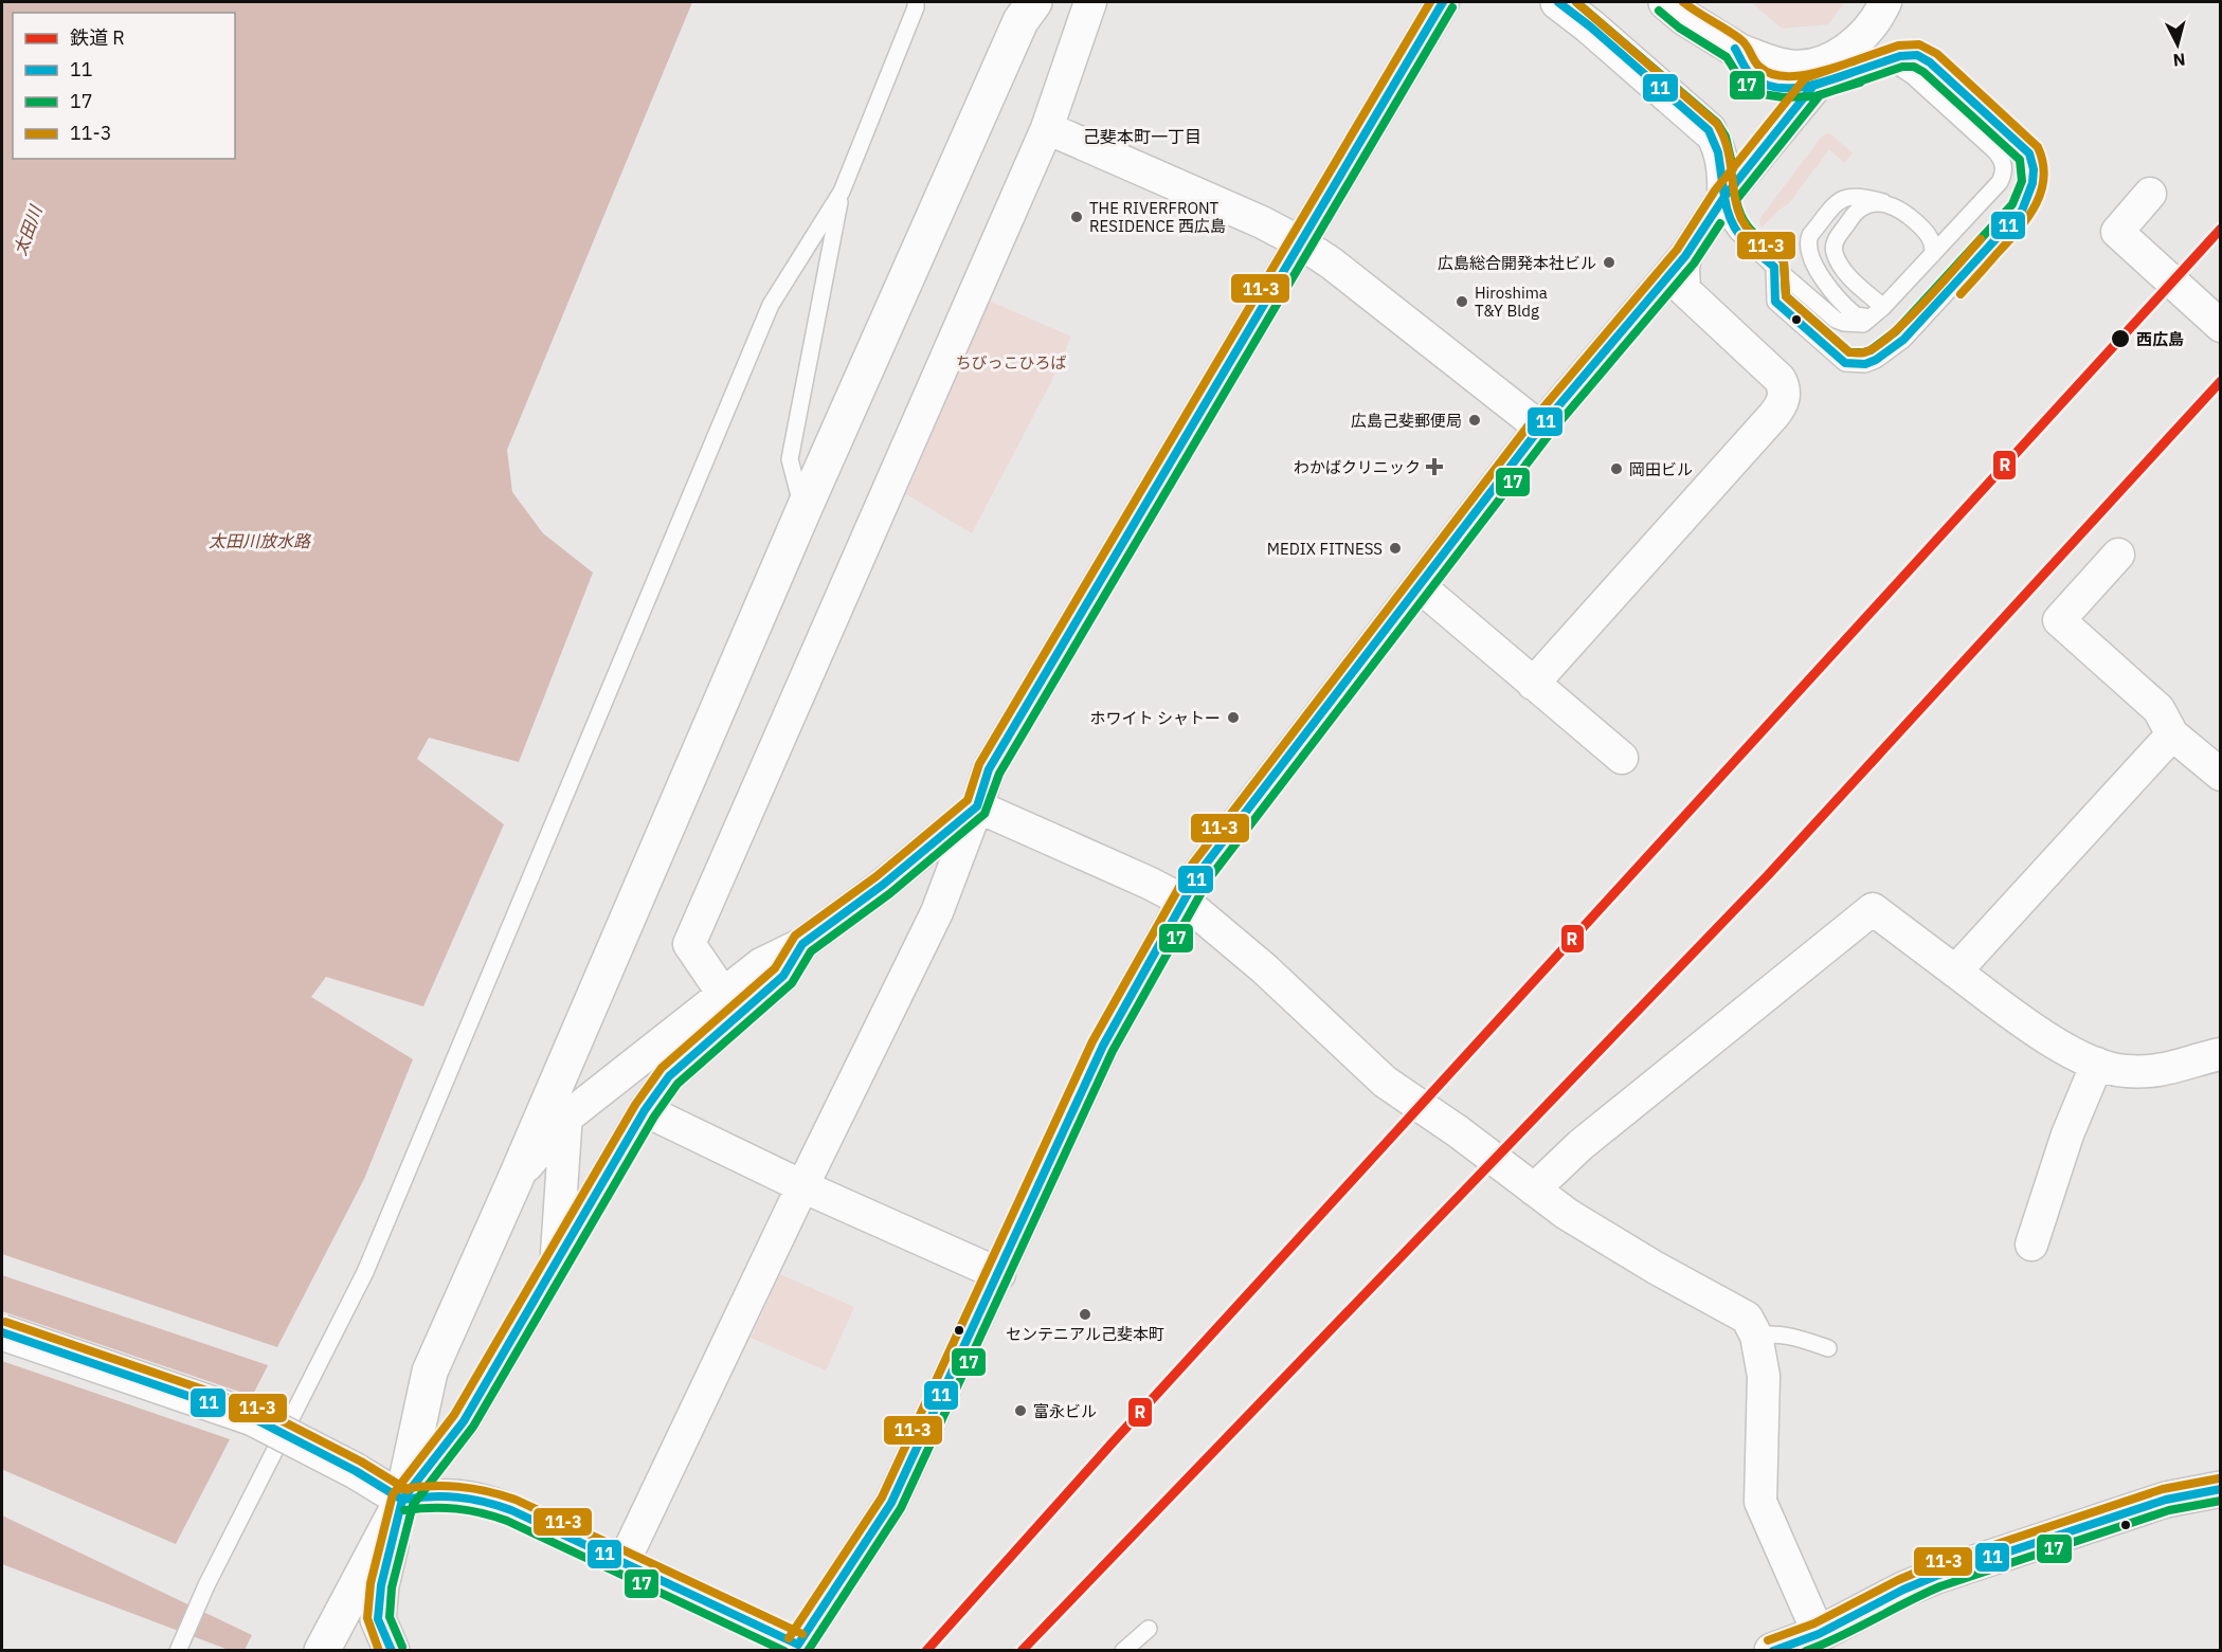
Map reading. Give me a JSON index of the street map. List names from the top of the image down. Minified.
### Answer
{"districts":["己斐本町一丁目"],"water":["太田川","太田川放水路"],"parks":["ちびっこひろば"],"places":{"other":["THE RIVERFRONT RESIDENCE 西広島","広島総合開発本社ビル","Hiroshima T&Y Bldg","西広島","広島己斐郵便局","岡田ビル","MEDIX FITNESS","ホワイト シャトー","センテニアル己斐本町","富永ビル"],"health":["わかばクリニック"]},"lines":["transit line 11","transit line 17","transit line 11-3","rail line R"],"legend":["鉄道 R","11","17","11-3"],"north":"bottom"}
